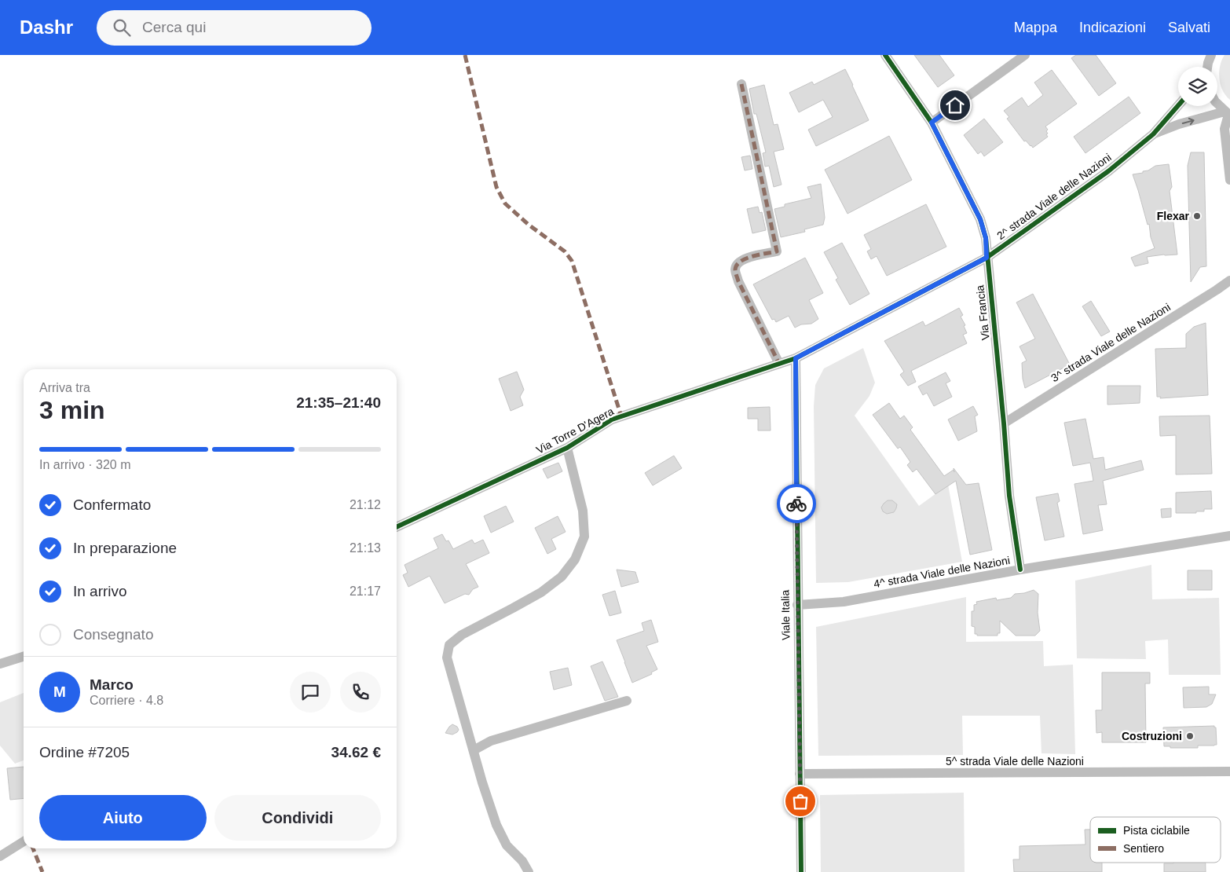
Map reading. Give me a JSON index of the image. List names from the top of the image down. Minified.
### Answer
{"streets":{"street":["2^ strada Viale delle Nazioni","Via Francia","3^ strada Viale delle Nazioni","Via Torre D'Agera","4^ strada Viale delle Nazioni","Viale Italia","5^ strada Viale delle Nazioni"]},"crossings":[["2^ strada Viale delle Nazioni","Via Francia"],["2^ strada Viale delle Nazioni","Via Torre D'Agera"],["2^ strada Viale delle Nazioni","Viale Italia"],["Via Francia","3^ strada Viale delle Nazioni"],["Via Francia","4^ strada Viale delle Nazioni"],["Via Torre D'Agera","Viale Italia"],["4^ strada Viale delle Nazioni","Viale Italia"],["Viale Italia","5^ strada Viale delle Nazioni"]],"places":["Flexar","Costruzioni"],"legend":["Pista ciclabile","Sentiero"],"page":{"header":"Dashr","search":"Cerca qui","nav":["Mappa","Indicazioni","Salvati"],"heading":["3 min","Arriva tra","21:35–21:40"],"panel":["Marco","Corriere · 4.8","Ordine #7205","34.62 €"],"bar":"In arrivo · 320 m","list":[["Confermato","21:12"],["In preparazione","21:13"],["In arrivo","21:17"],"Consegnato"],"round":"M","buttons":["Aiuto","Condividi"]}}
